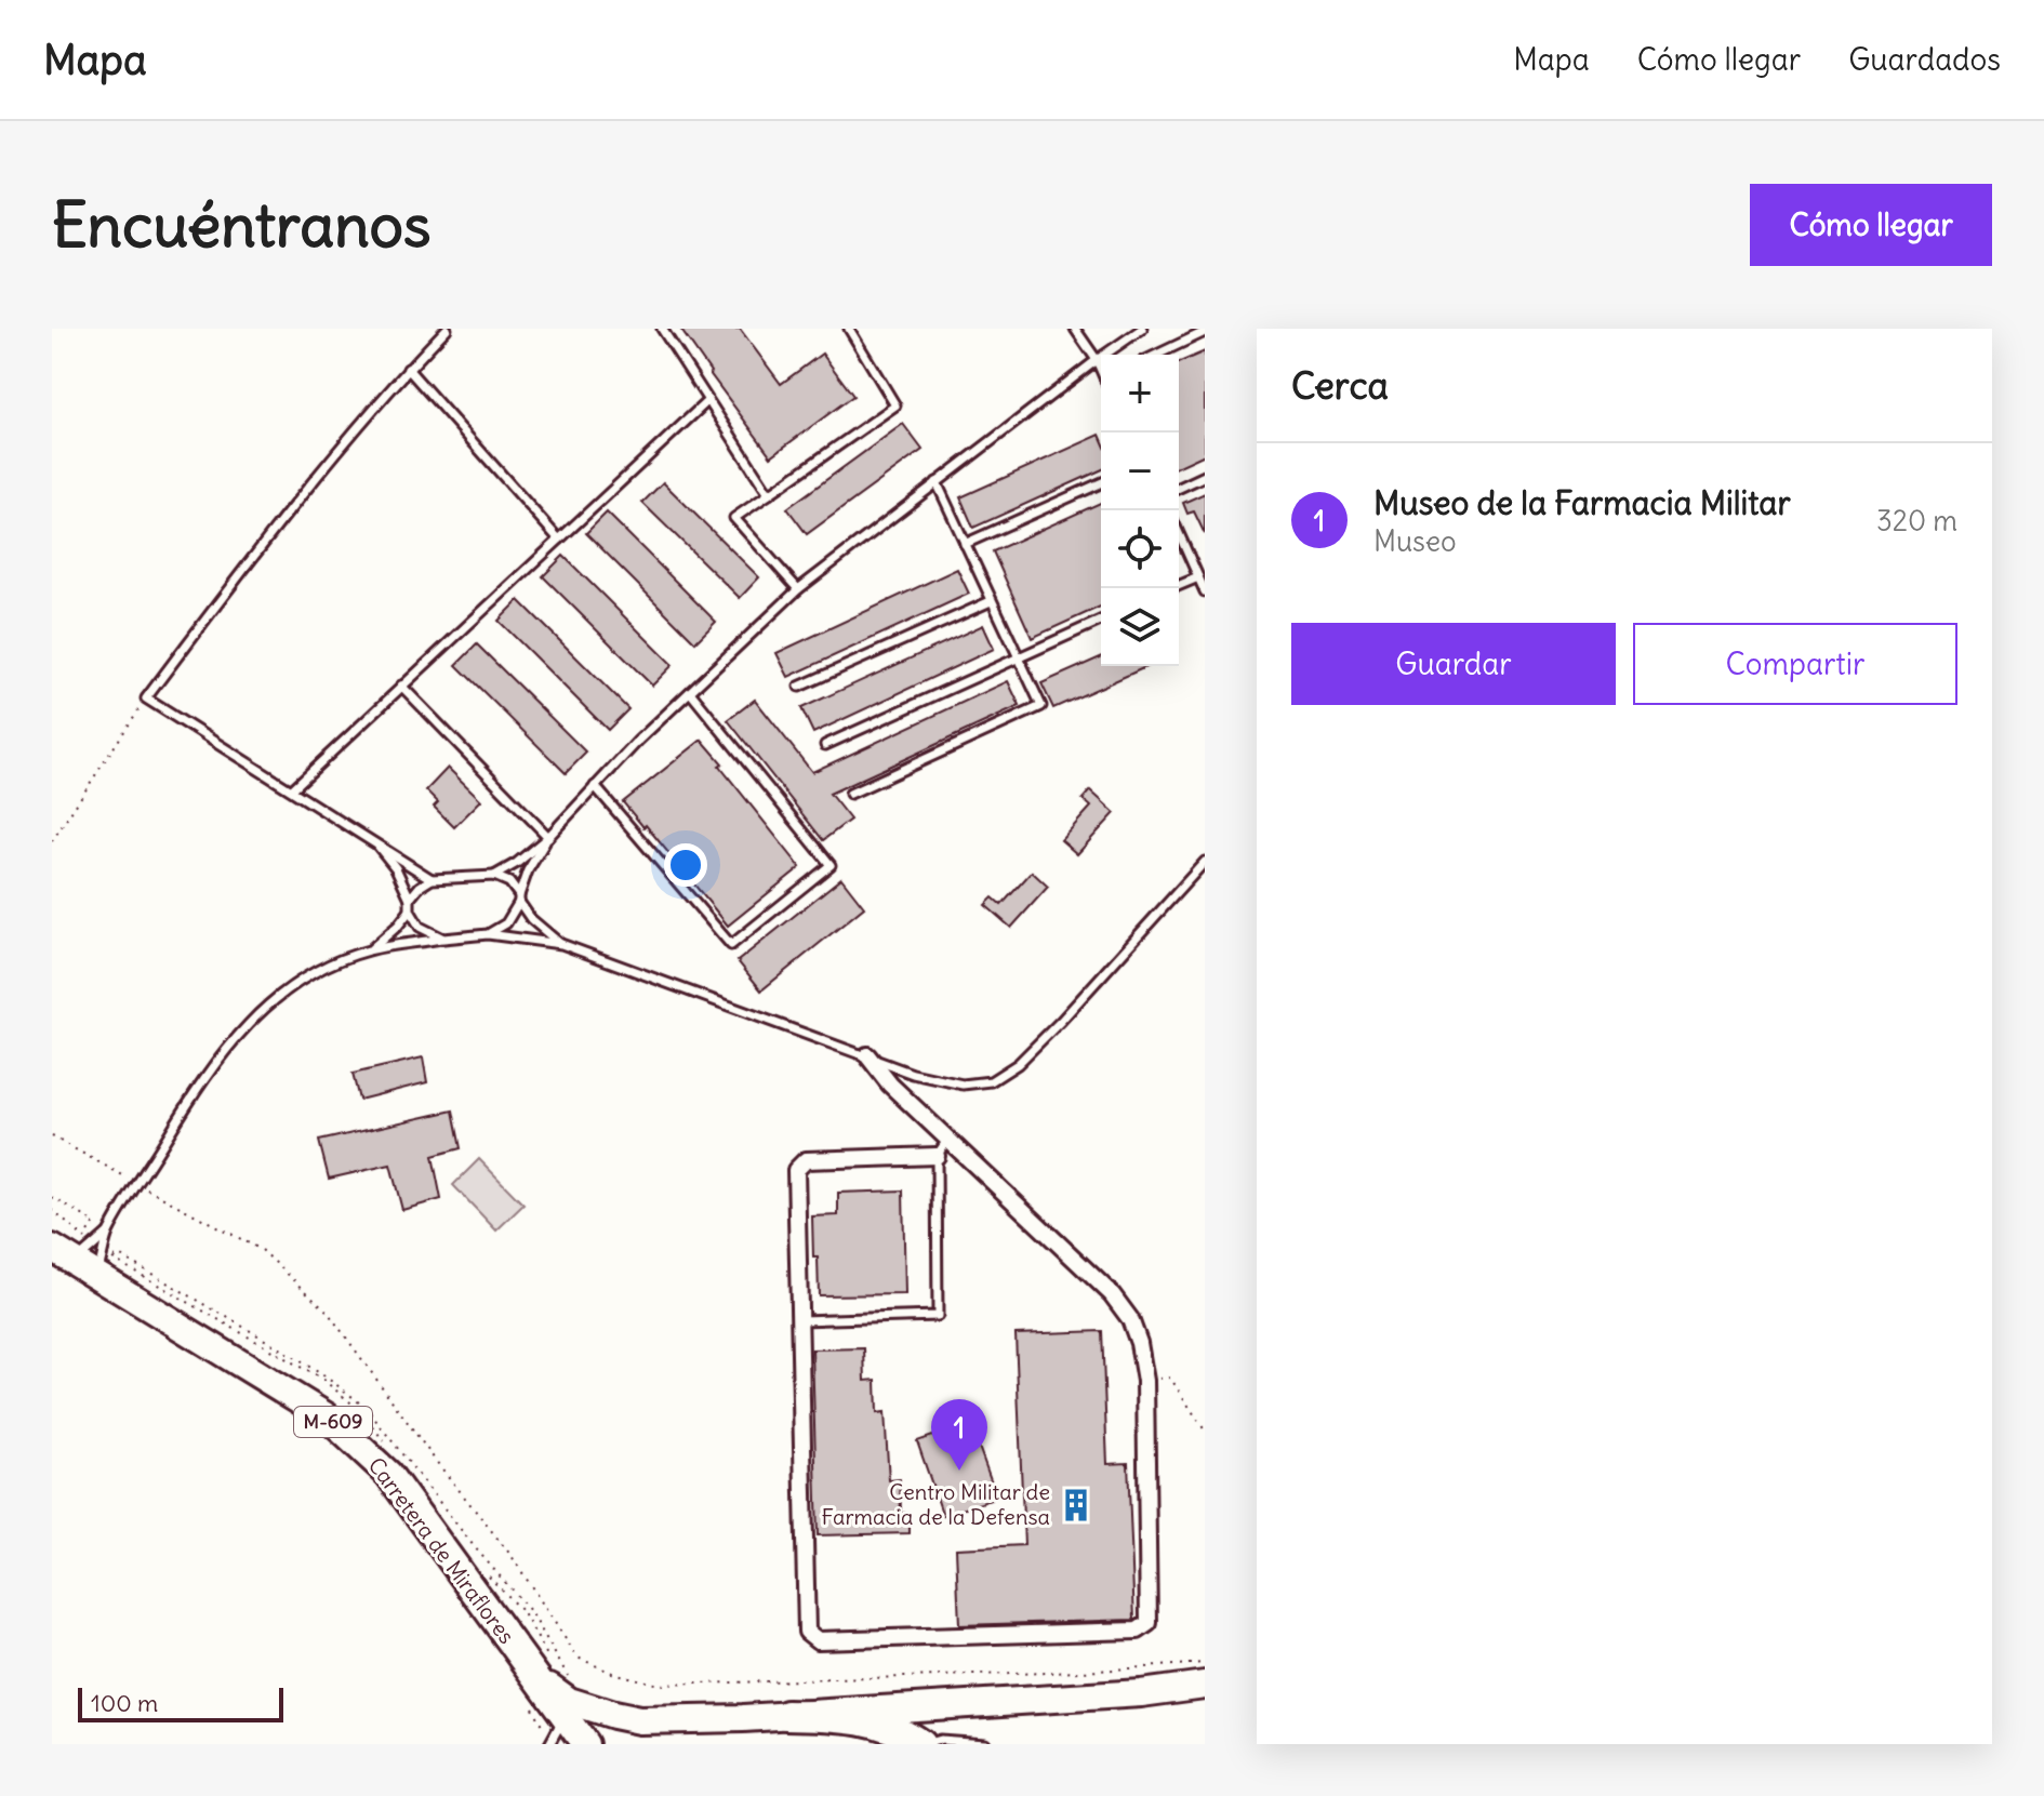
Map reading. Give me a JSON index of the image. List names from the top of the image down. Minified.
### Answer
{"streets":{"main road":["M-609","Carretera de Miraflores"]},"places":{"building":["Centro Militar de Farmacia de la Defensa"]},"scale_bar":"100 m","page":{"header":"Mapa","nav":["Mapa","Cómo llegar","Guardados"],"buttons":["Cómo llegar",["Guardar","Compartir"]],"title":"Encuéntranos","heading":"Cerca","map_buttons":["+","−"],"list":[{"mark":"1","name":"Museo de la Farmacia Militar","note":"Museo","value":"320 m"}],"pins":"1","scale":"100 m"}}
